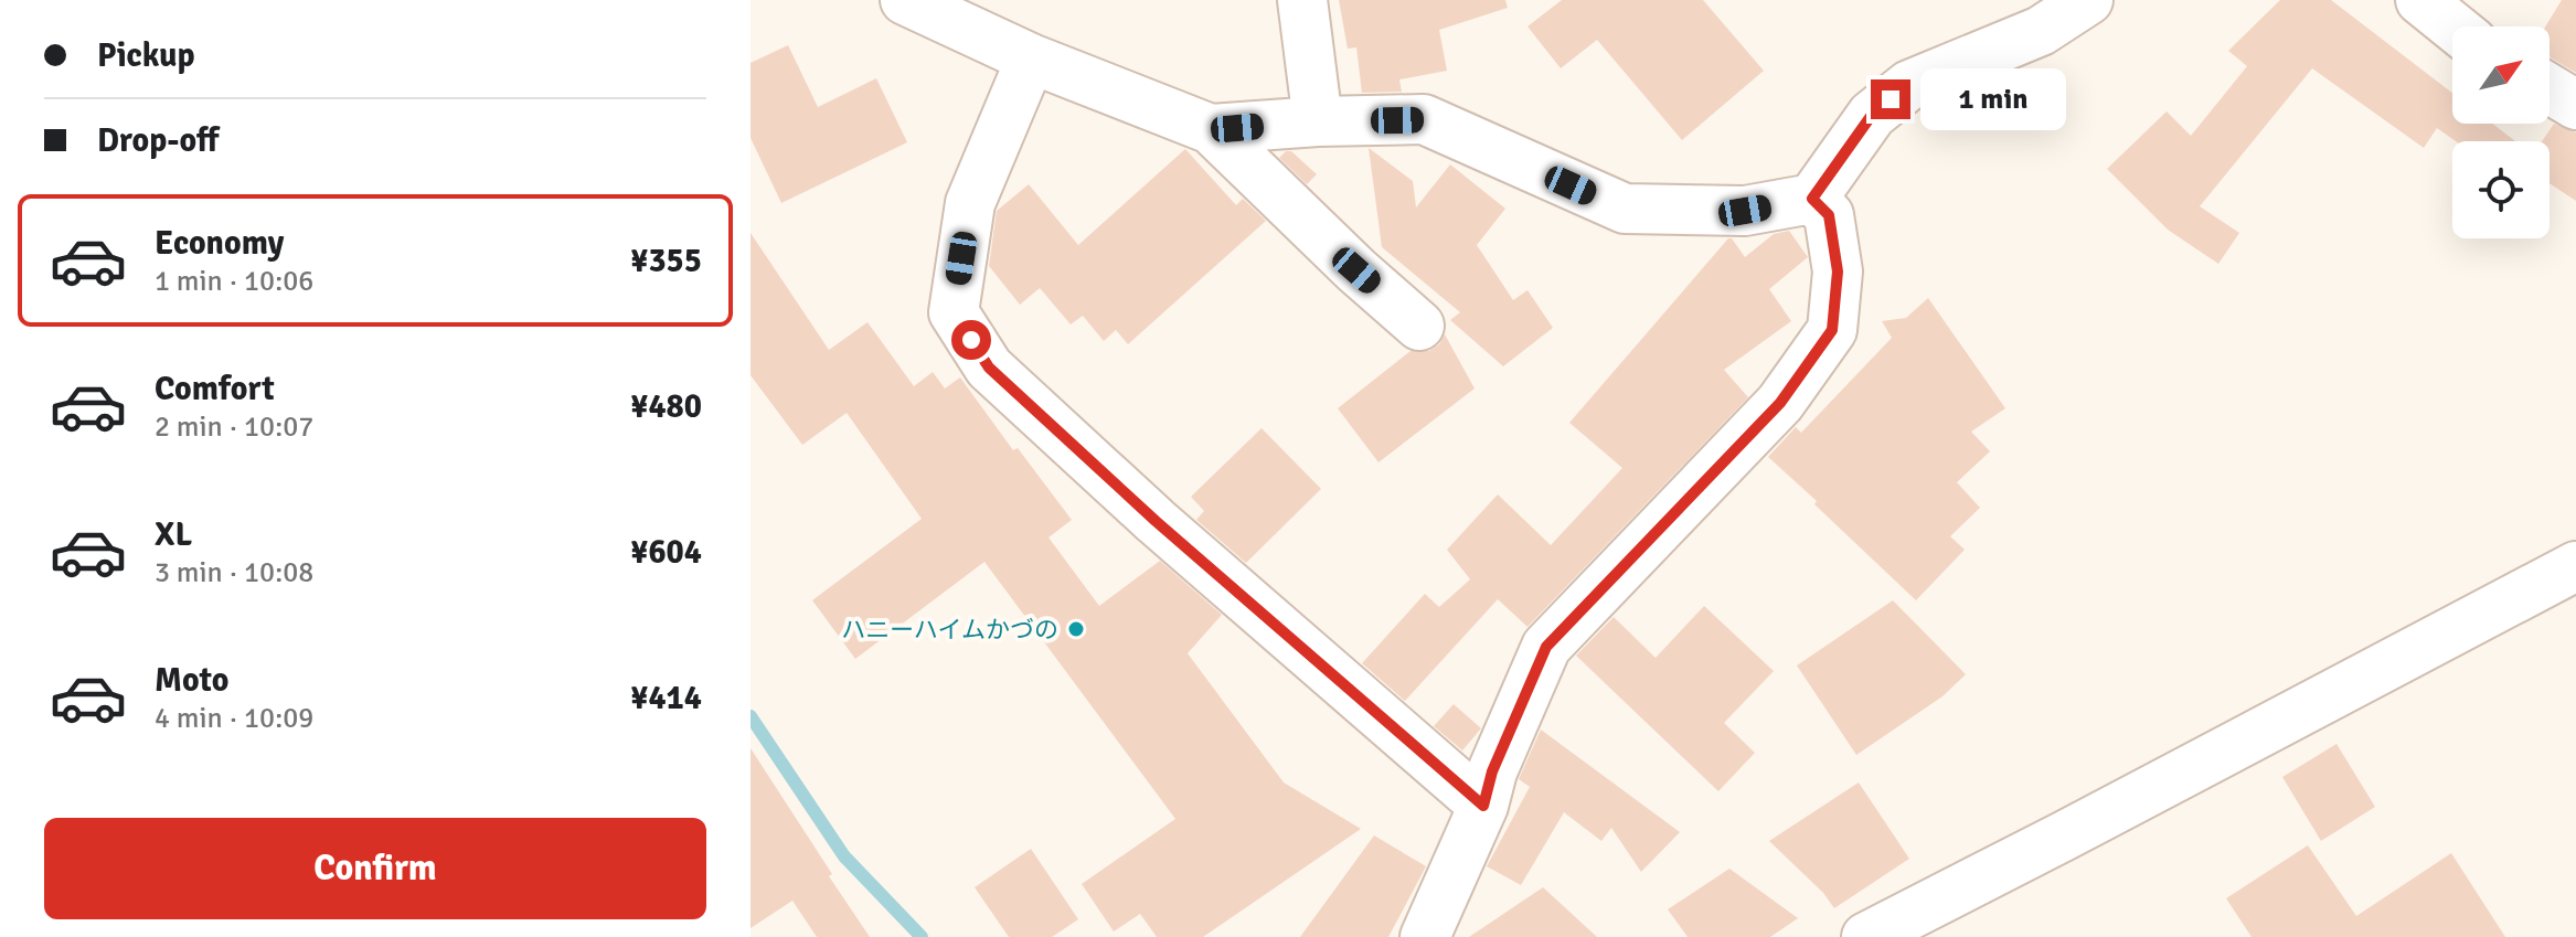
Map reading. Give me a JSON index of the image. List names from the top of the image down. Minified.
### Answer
{"places":["ハニーハイムかづの"],"north":"top right","page":{"banner":["Pickup","Drop-off"],"bubble":"1 min","list":[{"name":"Economy","note":"1 min · 10:06","value":"¥355"},{"name":"Comfort","note":"2 min · 10:07","value":"¥480"},{"name":"XL","note":"3 min · 10:08","value":"¥604"},{"name":"Moto","note":"4 min · 10:09","value":"¥414"}],"buttons":"Confirm"}}
